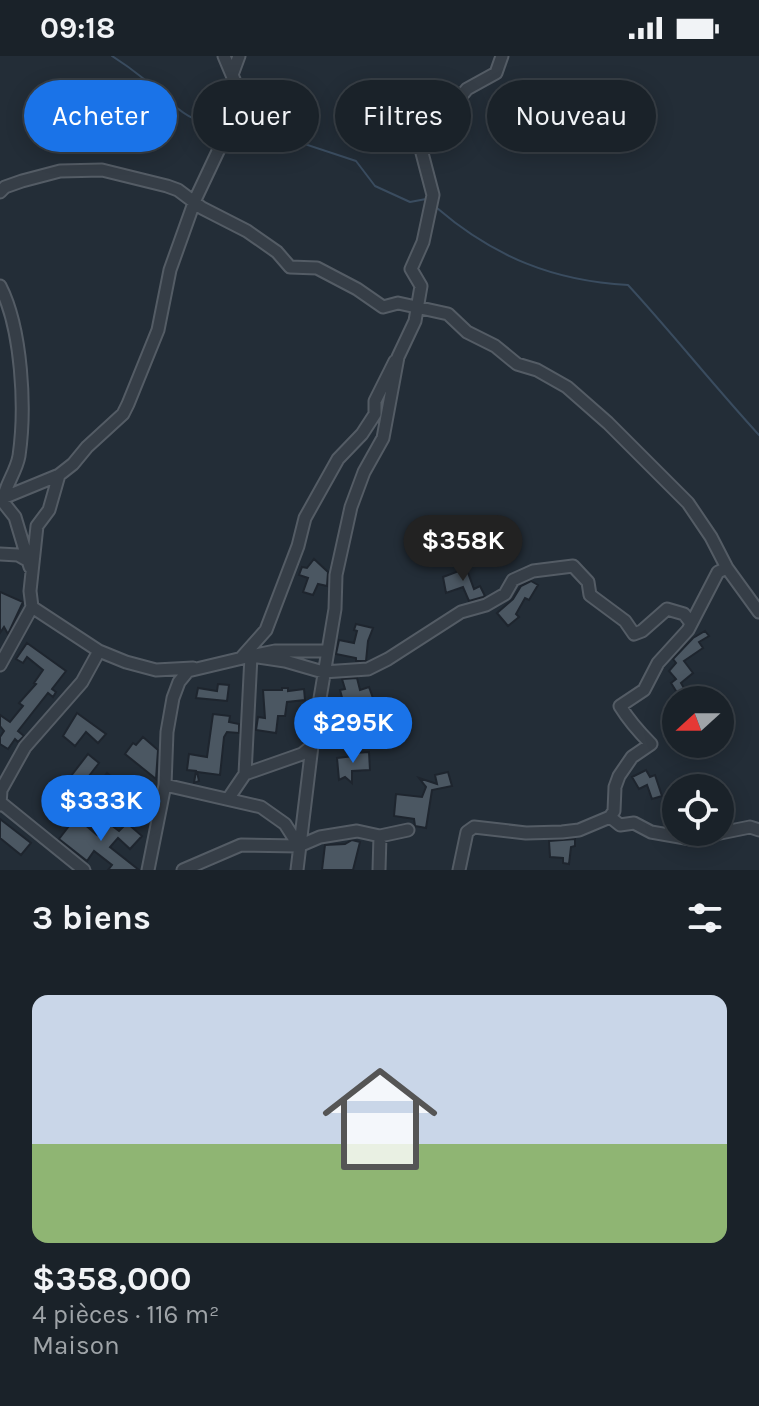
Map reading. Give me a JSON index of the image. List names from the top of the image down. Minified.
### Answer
{"north":"left","page":{"status":"09:18","chip":["Acheter","Louer","Filtres","Nouveau"],"price":["$358K","$295K","$333K"],"heading":"3 biens","list":[{"name":"$358,000","note":"4 pièces · 116 m² · Maison"}]}}
